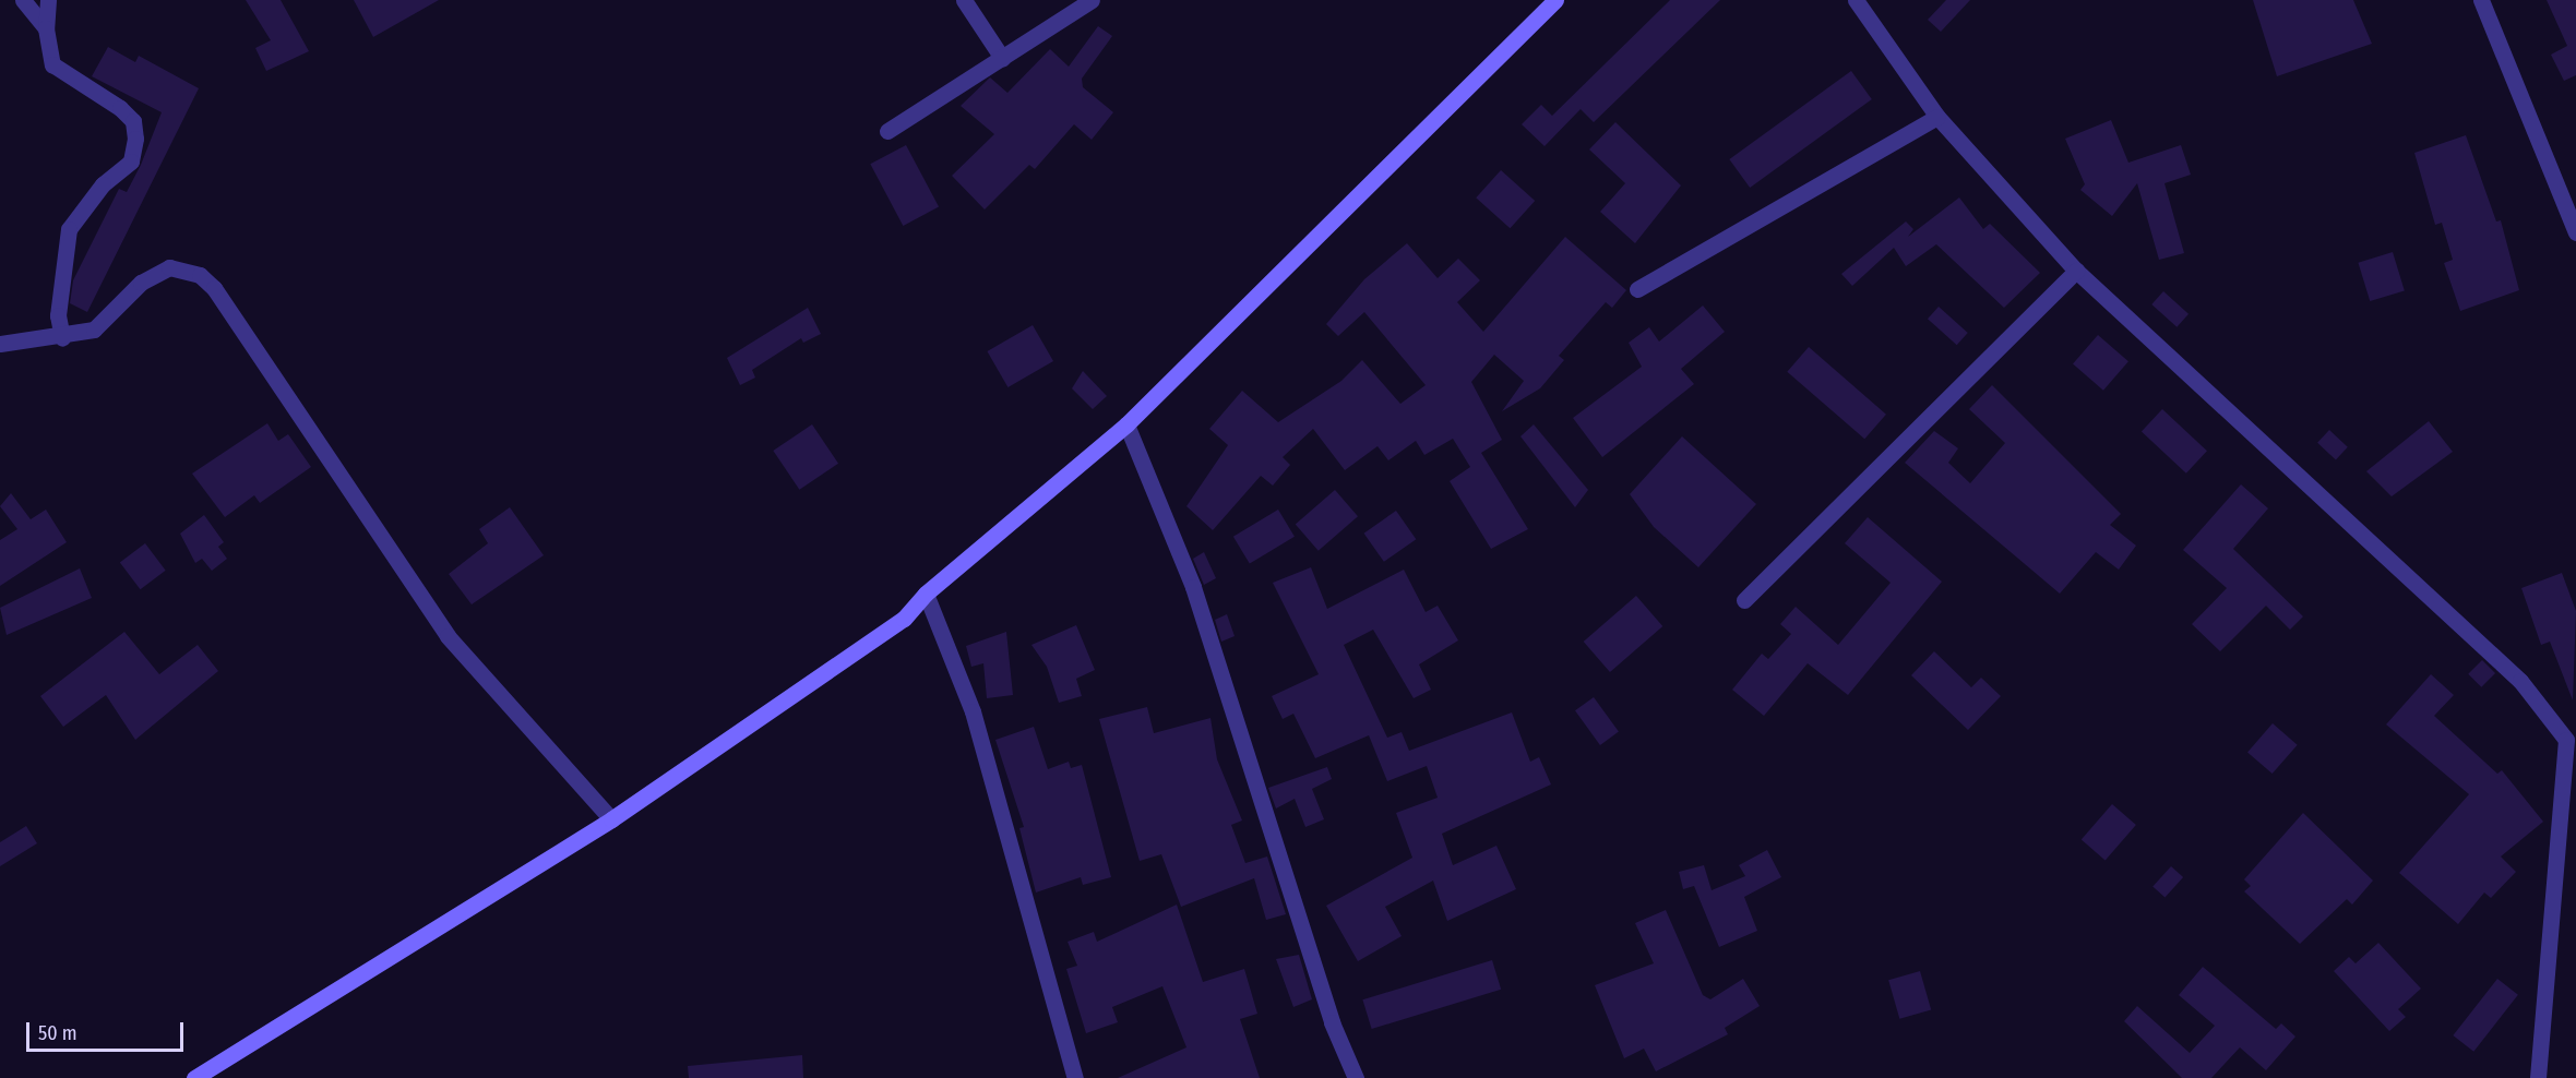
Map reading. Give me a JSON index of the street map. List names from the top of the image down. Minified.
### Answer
{"scale_bar":"50 m"}
